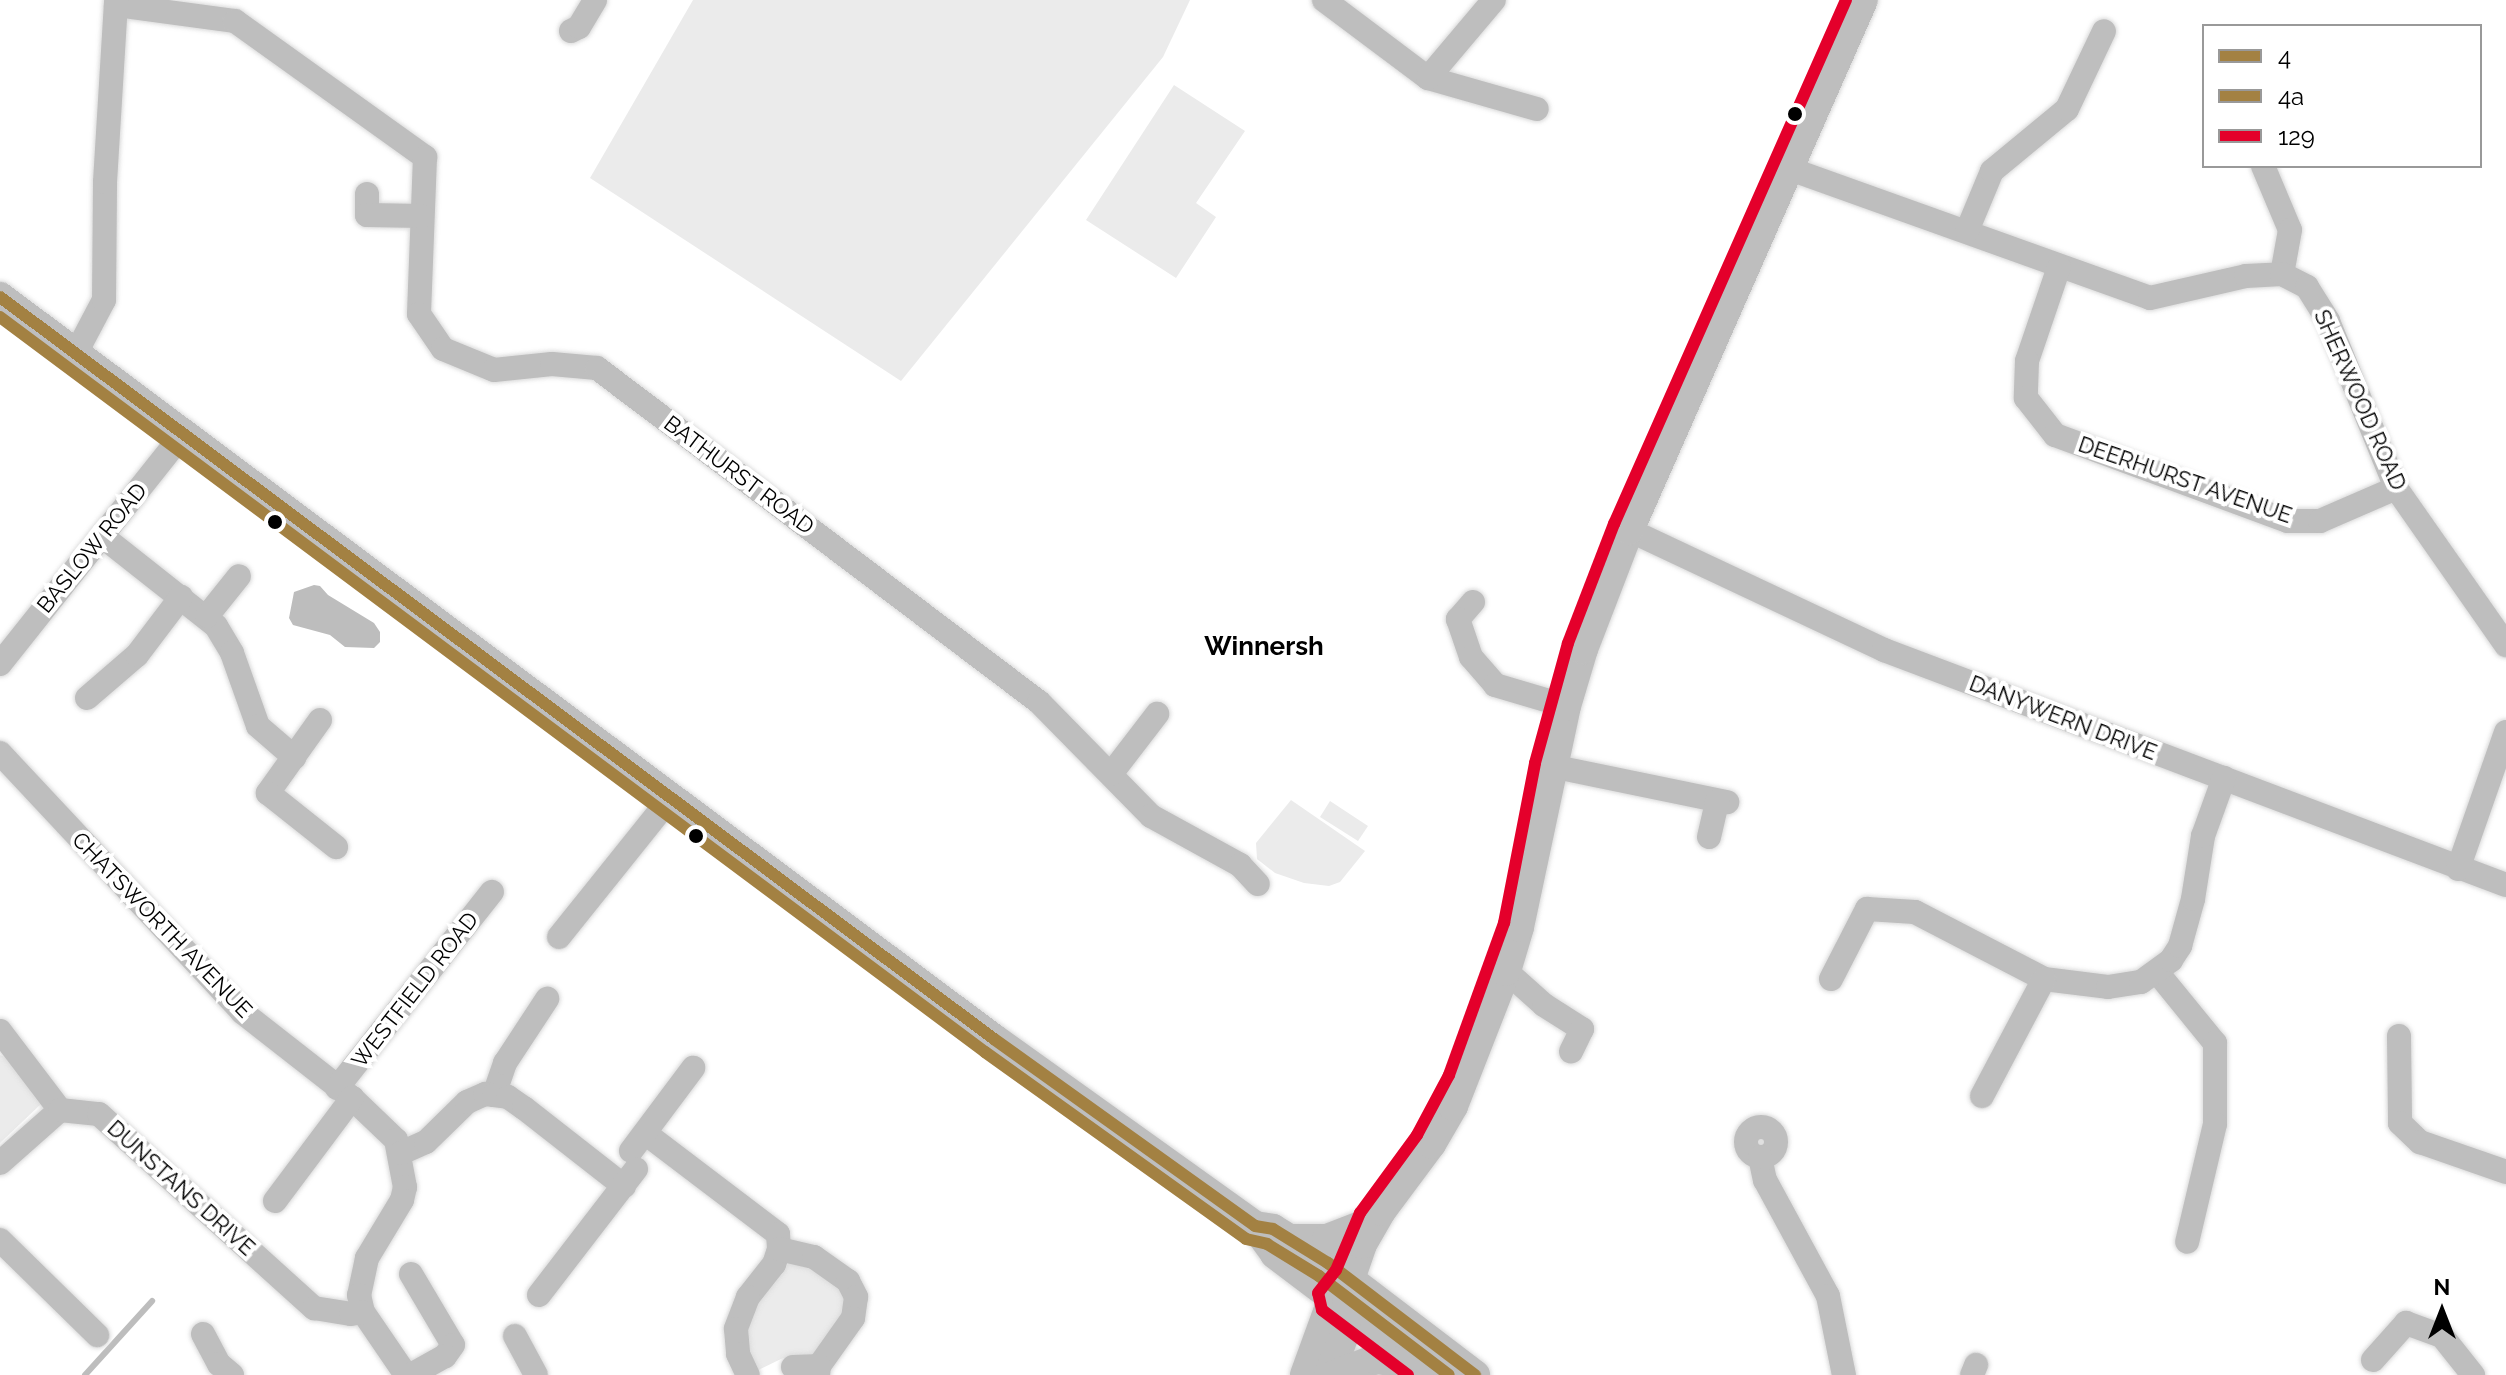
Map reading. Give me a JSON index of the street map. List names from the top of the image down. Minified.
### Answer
{"streets":{"street":["SHERWOOD ROAD","BATHURST ROAD","DEERHURST AVENUE","BASLOW ROAD","DANYWERN DRIVE","CHATSWORTH AVENUE","WESTFIELD ROAD","DUNSTANS DRIVE"]},"crossings":[["SHERWOOD ROAD","DEERHURST AVENUE"],["CHATSWORTH AVENUE","WESTFIELD ROAD"]],"districts":["Winnersh"],"lines":["transit line 129","transit line 4","transit line 4a"],"legend":["4","4a","129"],"north":"top"}
